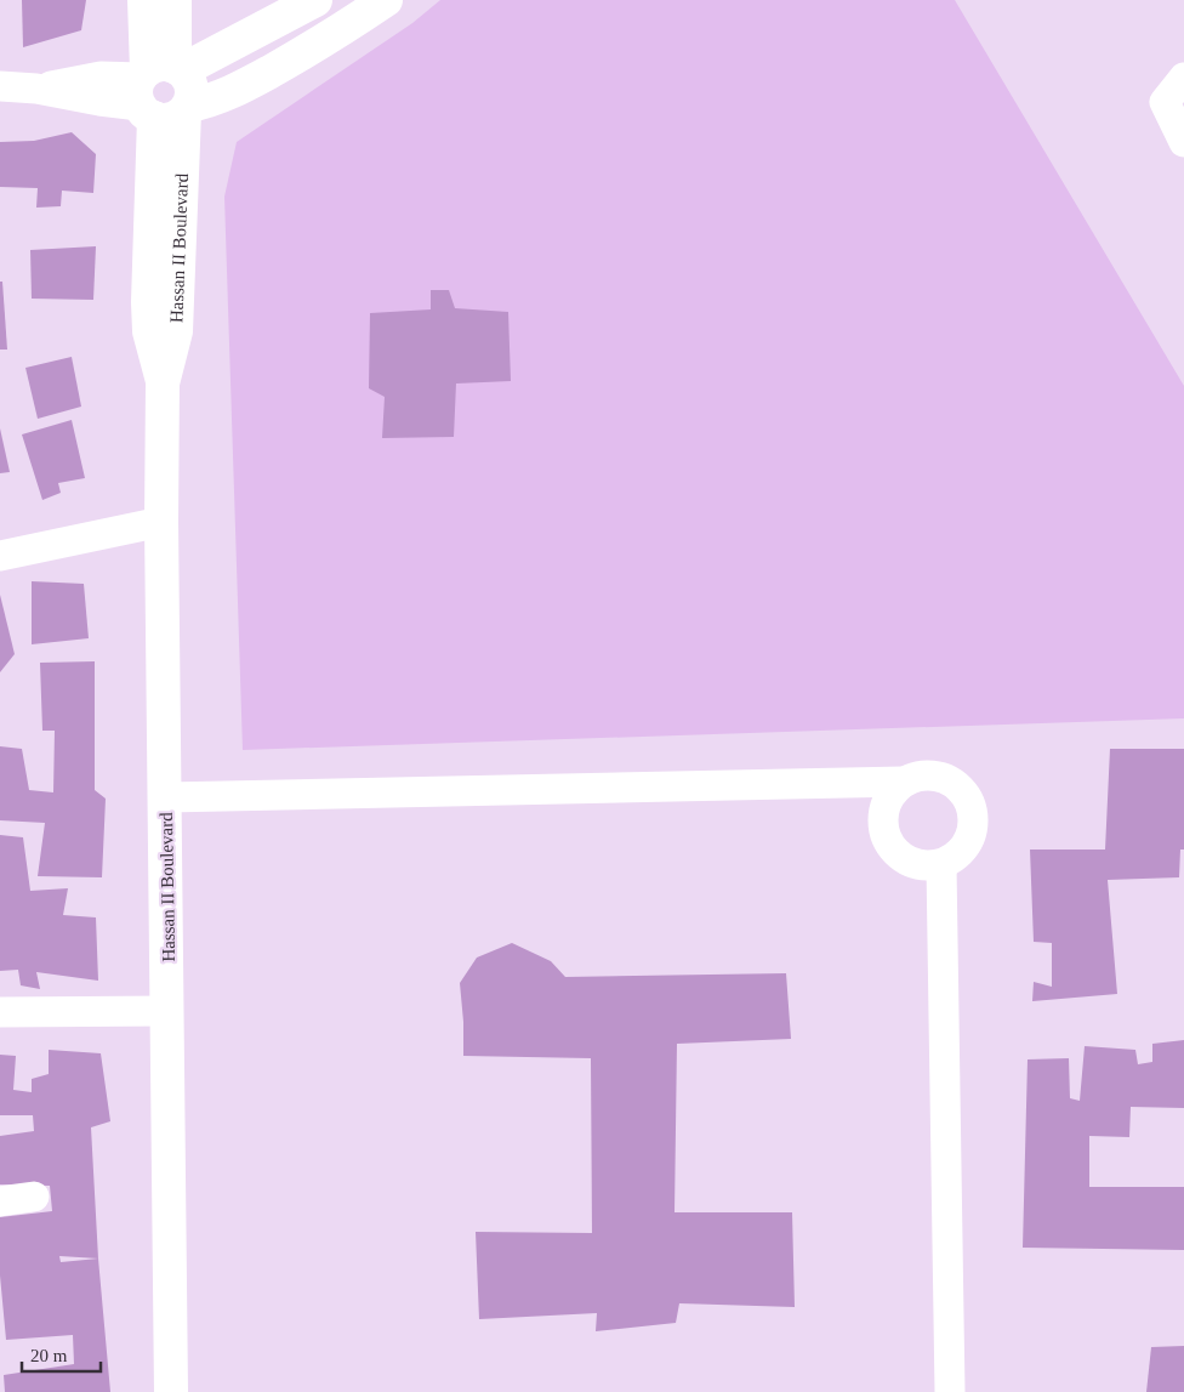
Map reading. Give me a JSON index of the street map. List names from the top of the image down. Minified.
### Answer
{"streets":{"main road":["Hassan II Boulevard"]},"scale_bar":"20 m"}
